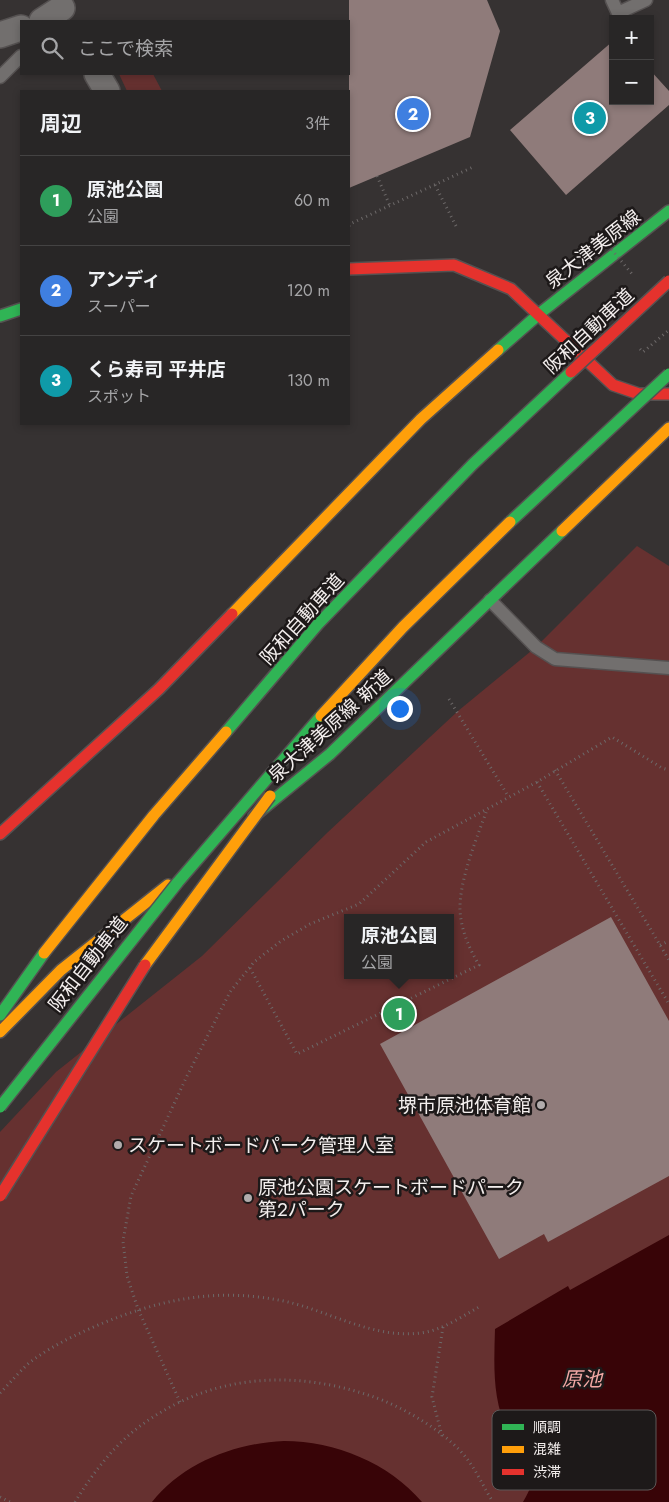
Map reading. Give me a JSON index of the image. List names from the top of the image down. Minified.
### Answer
{"streets":{"main road":["泉大津美原線","阪和自動車道","泉大津美原線 新道"]},"water":["原池"],"places":["堺市原池体育館","スケートボードパーク管理人室","原池公園スケートボードパーク 第2パーク"],"legend":["順調","混雑","渋滞"],"page":{"map_buttons":["+","−"],"search":"ここで検索","heading":["周辺","3件"],"pins":["2","3","1"],"list":[{"mark":"1","name":"原池公園","note":"公園","value":"60 m"},{"mark":"2","name":"アンディ","note":"スーパー","value":"120 m"},{"mark":"3","name":"くら寿司 平井店","note":"スポット","value":"130 m"}],"popup":["原池公園","公園"]}}
